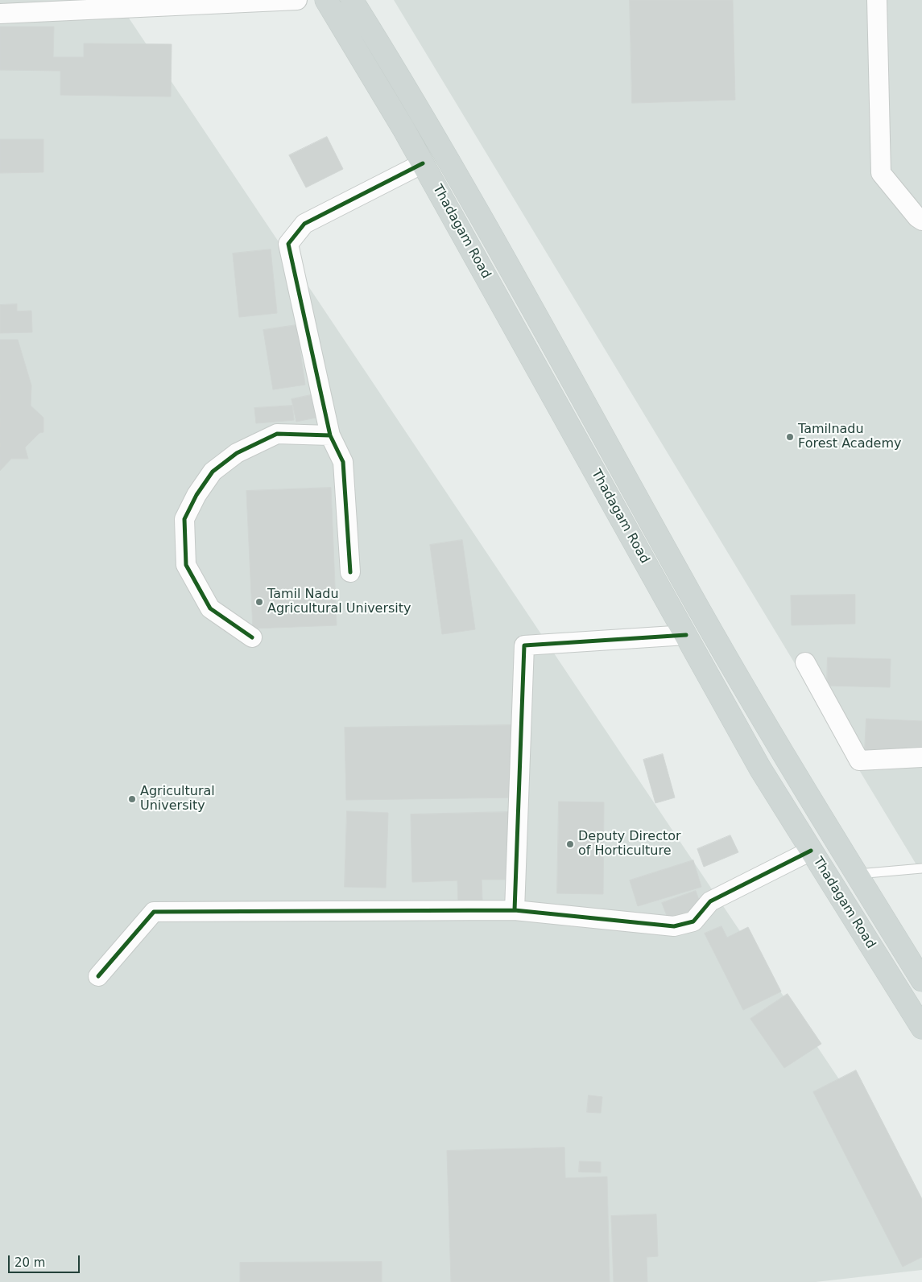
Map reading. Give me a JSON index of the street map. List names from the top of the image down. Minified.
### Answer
{"streets":{"main road":["Thadagam Road"]},"places":["Tamilnadu Forest Academy","Tamil Nadu Agricultural University","Agricultural University","Deputy Director of Horticulture"],"scale_bar":"20 m"}
